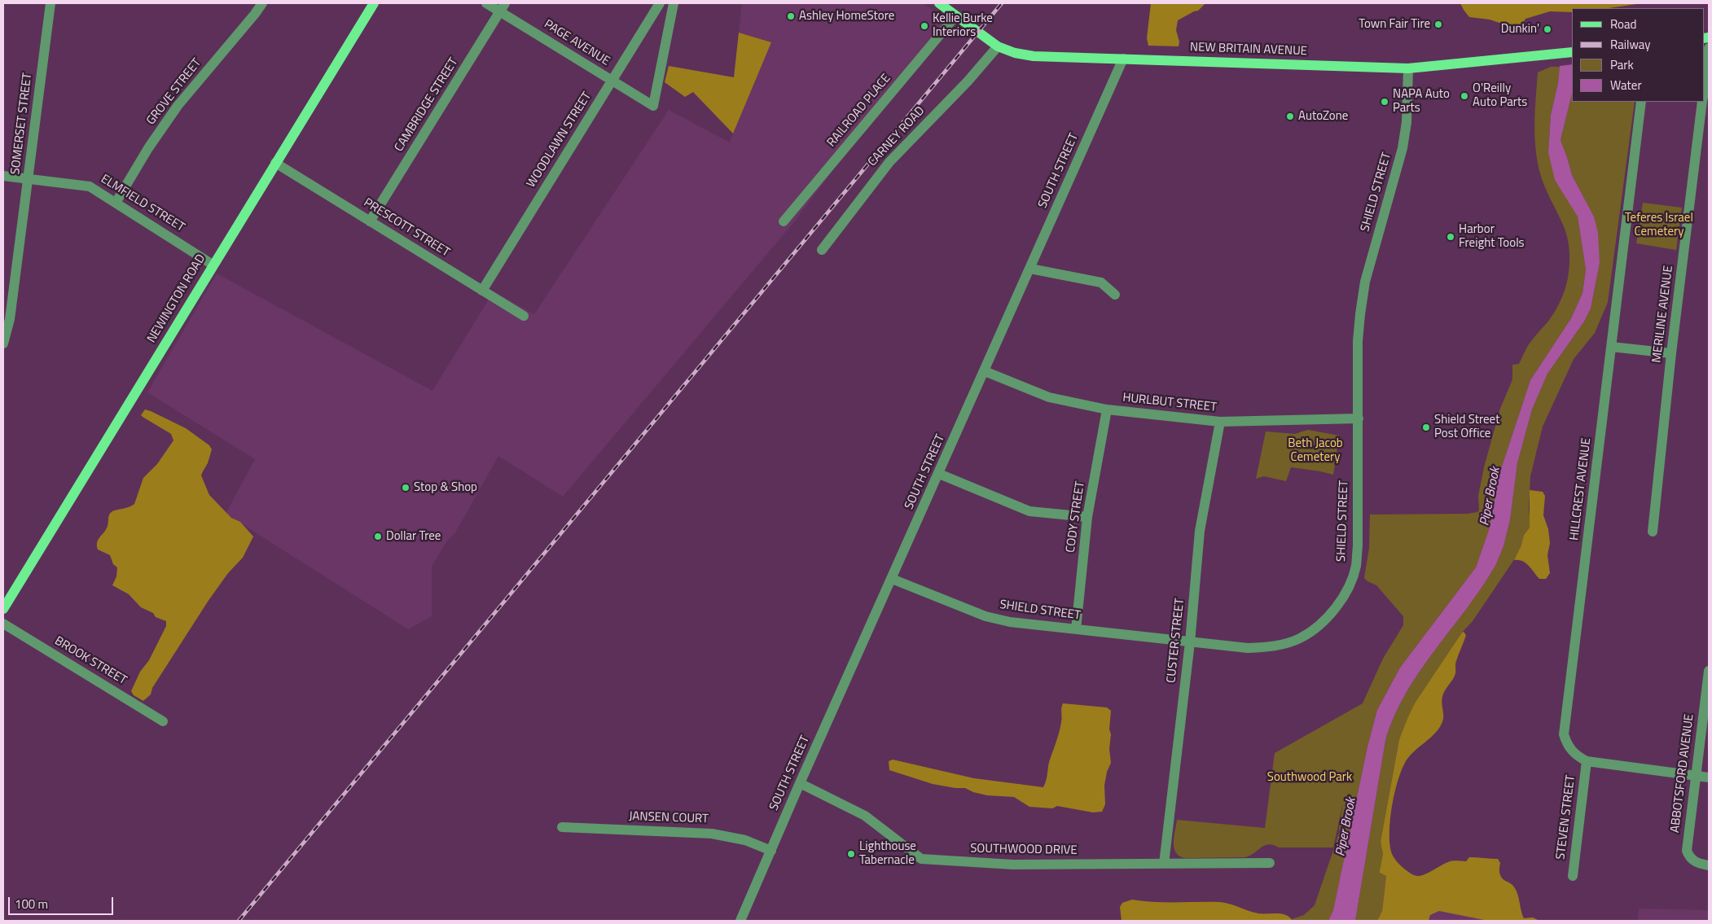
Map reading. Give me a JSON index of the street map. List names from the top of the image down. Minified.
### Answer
{"streets":{"main road":["NEW BRITAIN AVENUE","NEWINGTON ROAD"],"street":["PAGE AVENUE","GROVE STREET","CAMBRIDGE STREET","RAILROAD PLACE","SOMERSET STREET","CARNEY ROAD","WOODLAWN STREET","SOUTH STREET","SHIELD STREET","ELMFIELD STREET","PRESCOTT STREET","MERILINE AVENUE","HURLBUT STREET","HILLCREST AVENUE","CODY STREET","CUSTER STREET","BROOK STREET","ABBOTSFORD AVENUE","STEVEN STREET","JANSEN COURT","SOUTHWOOD DRIVE"]},"crossings":[["PAGE AVENUE","CAMBRIDGE STREET"],["PAGE AVENUE","WOODLAWN STREET"],["NEW BRITAIN AVENUE","RAILROAD PLACE"],["NEW BRITAIN AVENUE","CARNEY ROAD"],["NEW BRITAIN AVENUE","SOUTH STREET"],["NEW BRITAIN AVENUE","SHIELD STREET"],["GROVE STREET","ELMFIELD STREET"],["CAMBRIDGE STREET","PRESCOTT STREET"],["SOMERSET STREET","ELMFIELD STREET"],["WOODLAWN STREET","PRESCOTT STREET"],["SOUTH STREET","SHIELD STREET"],["SOUTH STREET","HURLBUT STREET"],["SOUTH STREET","JANSEN COURT"],["SOUTH STREET","SOUTHWOOD DRIVE"],["SHIELD STREET","HURLBUT STREET"],["SHIELD STREET","CODY STREET"],["SHIELD STREET","CUSTER STREET"],["ELMFIELD STREET","NEWINGTON ROAD"],["PRESCOTT STREET","NEWINGTON ROAD"],["HURLBUT STREET","CODY STREET"],["HURLBUT STREET","CUSTER STREET"],["HILLCREST AVENUE","ABBOTSFORD AVENUE"],["HILLCREST AVENUE","STEVEN STREET"],["CUSTER STREET","SOUTHWOOD DRIVE"]],"water":["Piper Brook"],"parks":["Teferes Israel Cemetery","Beth Jacob Cemetery","Southwood Park"],"places":["Ashley HomeStore","Town Fair Tire","Kellie Burke Interiors","Dunkin'","O'Reilly Auto Parts","NAPA Auto Parts","AutoZone","Harbor Freight Tools","Shield Street Post Office","Stop & Shop","Dollar Tree","Lighthouse Tabernacle"],"legend":["Road","Railway","Park","Water"],"scale_bar":"100 m"}
